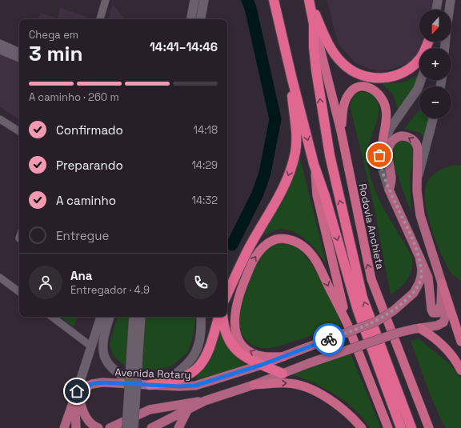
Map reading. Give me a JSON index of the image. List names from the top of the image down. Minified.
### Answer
{"streets":{"highway":["Rodovia Anchieta"],"main road":["Avenida Rotary"]},"north":"bottom","page":{"map_buttons":["+","−"],"heading":["3 min","Chega em","14:41–14:46"],"panel":["Ana","Entregador · 4.9"],"bar":"A caminho · 260 m","list":[["Confirmado","14:18"],["Preparando","14:29"],["A caminho","14:32"],"Entregue"]}}
